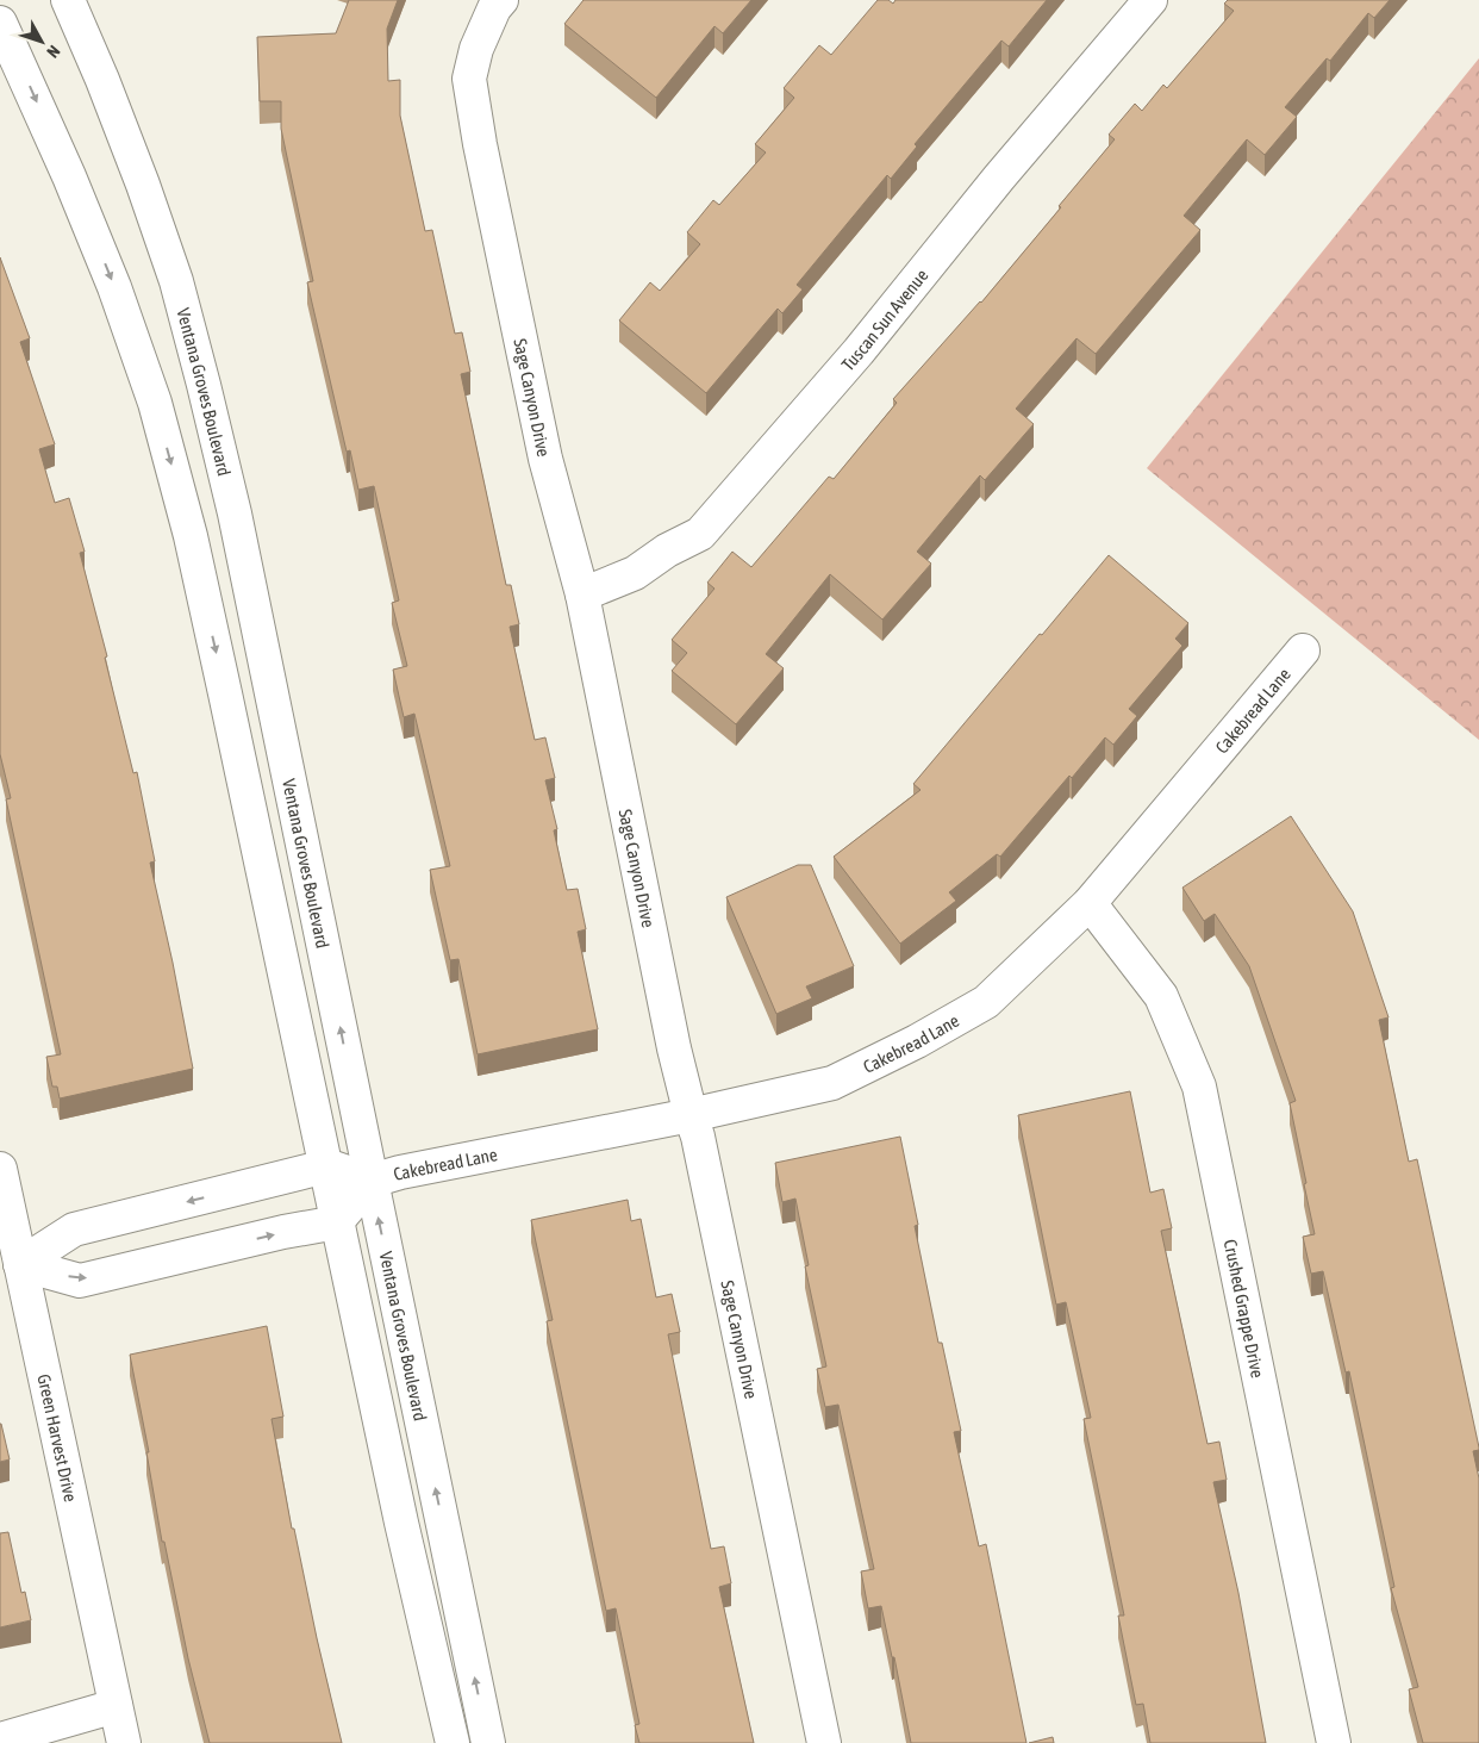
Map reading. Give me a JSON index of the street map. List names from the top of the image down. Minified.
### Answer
{"streets":{"street":["Tuscan Sun Avenue","Ventana Groves Boulevard","Sage Canyon Drive","Cakebread Lane","Crushed Grappe Drive","Green Harvest Drive"]},"crossings":[["Tuscan Sun Avenue","Sage Canyon Drive"],["Ventana Groves Boulevard","Cakebread Lane"],["Sage Canyon Drive","Cakebread Lane"],["Cakebread Lane","Crushed Grappe Drive"]],"north":"bottom right"}
